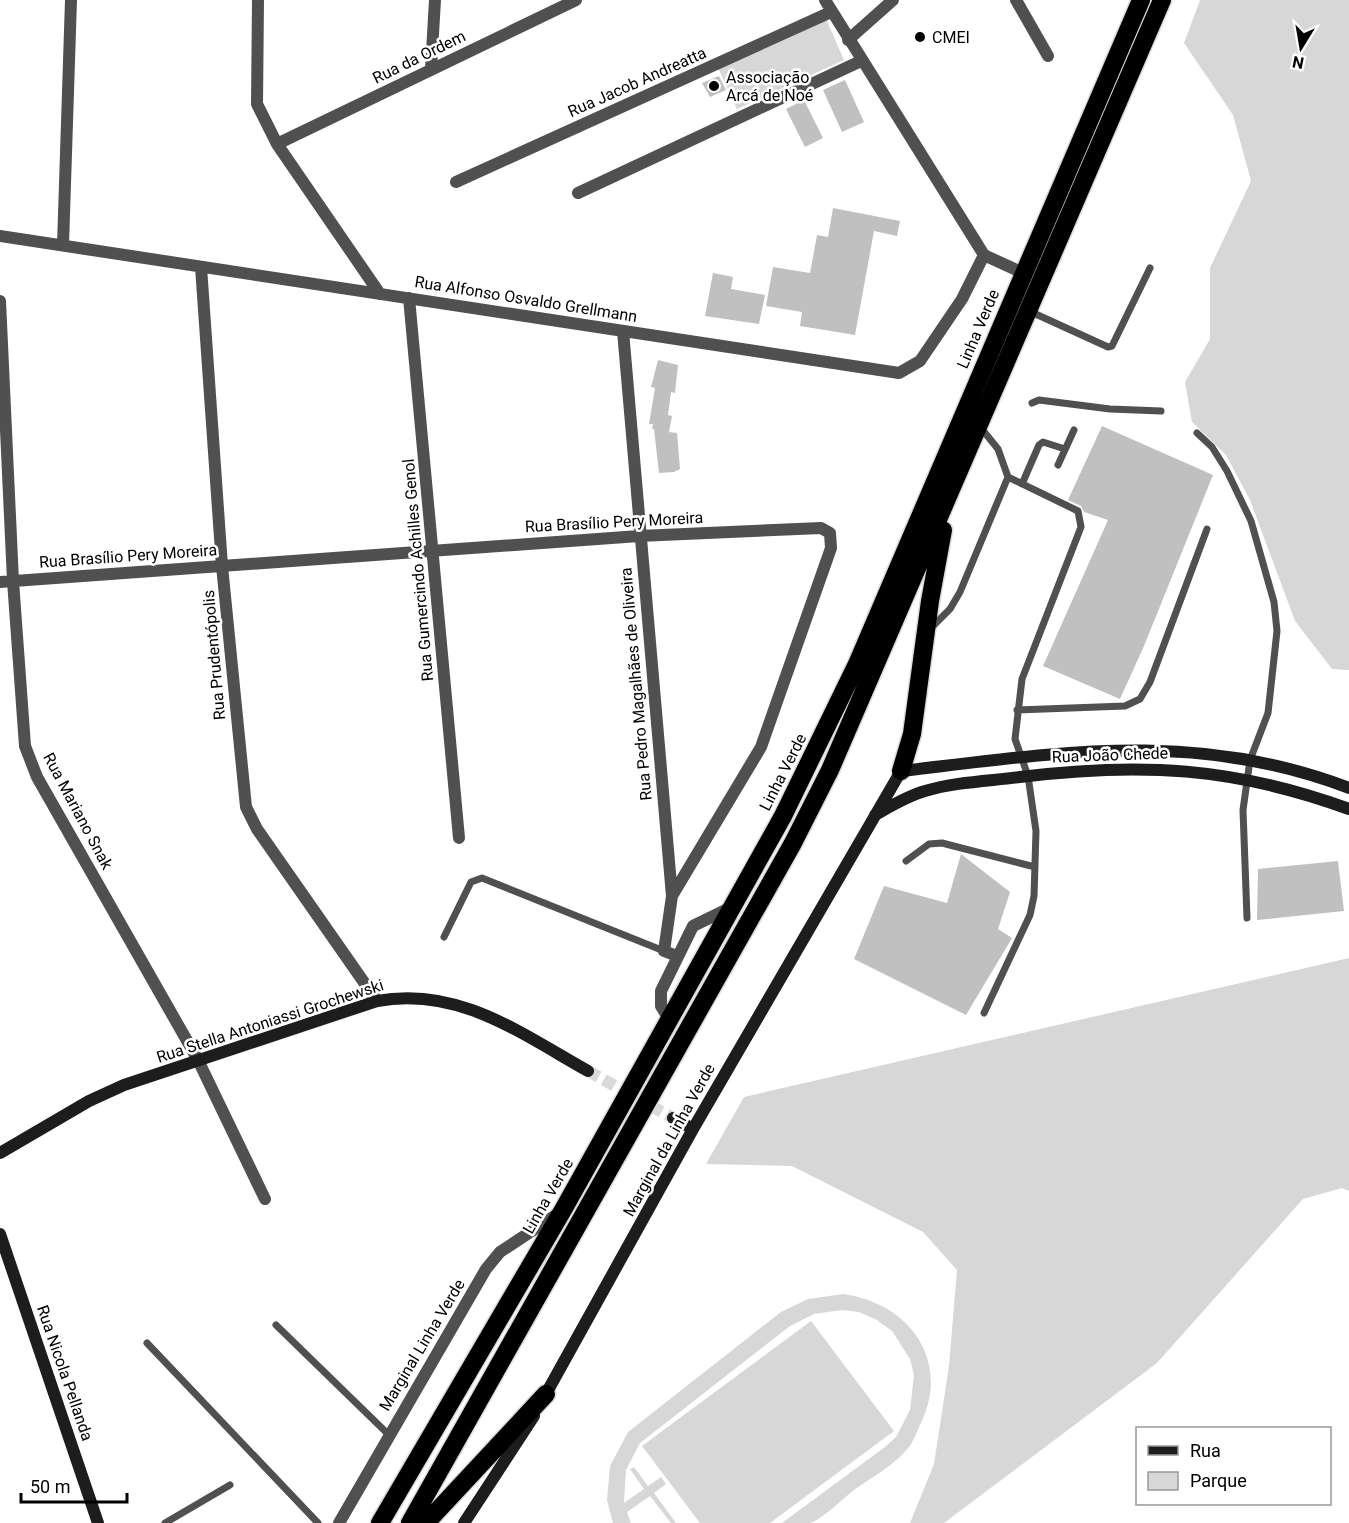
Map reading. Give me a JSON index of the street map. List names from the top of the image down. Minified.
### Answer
{"streets":{"highway":["Linha Verde"],"main road":["Rua João Chede","Rua Stella Antoniassi Grochewski","Marginal da Linha Verde","Rua Nicola Pellanda"],"street":["Rua da Ordem","Rua Jacob Andreatta","Rua Alfonso Osvaldo Grellmann","Rua Brasílio Pery Moreira","Rua Gumercindo Achilles Genol","Rua Prudentópolis","Rua Pedro Magalhães de Oliveira","Rua Mariano Snak","Marginal Linha Verde"]},"crossings":[["Rua Alfonso Osvaldo Grellmann","Rua Gumercindo Achilles Genol"],["Rua Alfonso Osvaldo Grellmann","Rua Prudentópolis"],["Rua Alfonso Osvaldo Grellmann","Rua Pedro Magalhães de Oliveira"],["Linha Verde","Marginal Linha Verde"],["Rua Brasílio Pery Moreira","Rua Gumercindo Achilles Genol"],["Rua Brasílio Pery Moreira","Rua Prudentópolis"],["Rua Brasílio Pery Moreira","Rua Pedro Magalhães de Oliveira"],["Rua Brasílio Pery Moreira","Rua Mariano Snak"],["Rua Prudentópolis","Rua Stella Antoniassi Grochewski"],["Rua João Chede","Marginal da Linha Verde"],["Rua Mariano Snak","Rua Stella Antoniassi Grochewski"]],"places":["CMEI","Associação Arcá de Noé"],"legend":["Rua","Parque"],"scale_bar":"50 m","north":"bottom"}
